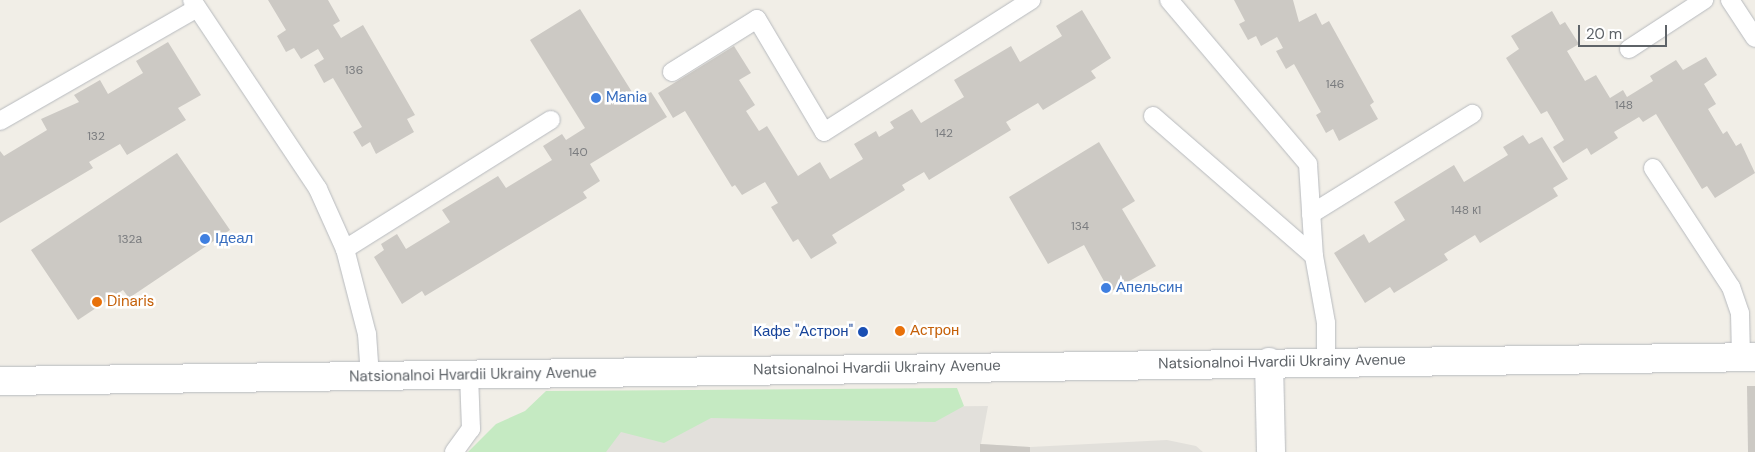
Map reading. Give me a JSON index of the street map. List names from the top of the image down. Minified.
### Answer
{"streets":{"street":["Natsionalnoi Hvardii Ukrainy Avenue"]},"places":["Mania","Ідеал","Апельсин","Dinaris","Астрон","Кафе \"Астрон\""],"house_numbers":["136","146","148","142","132","140","148 к1","134","132а"],"scale_bar":"20 m"}
